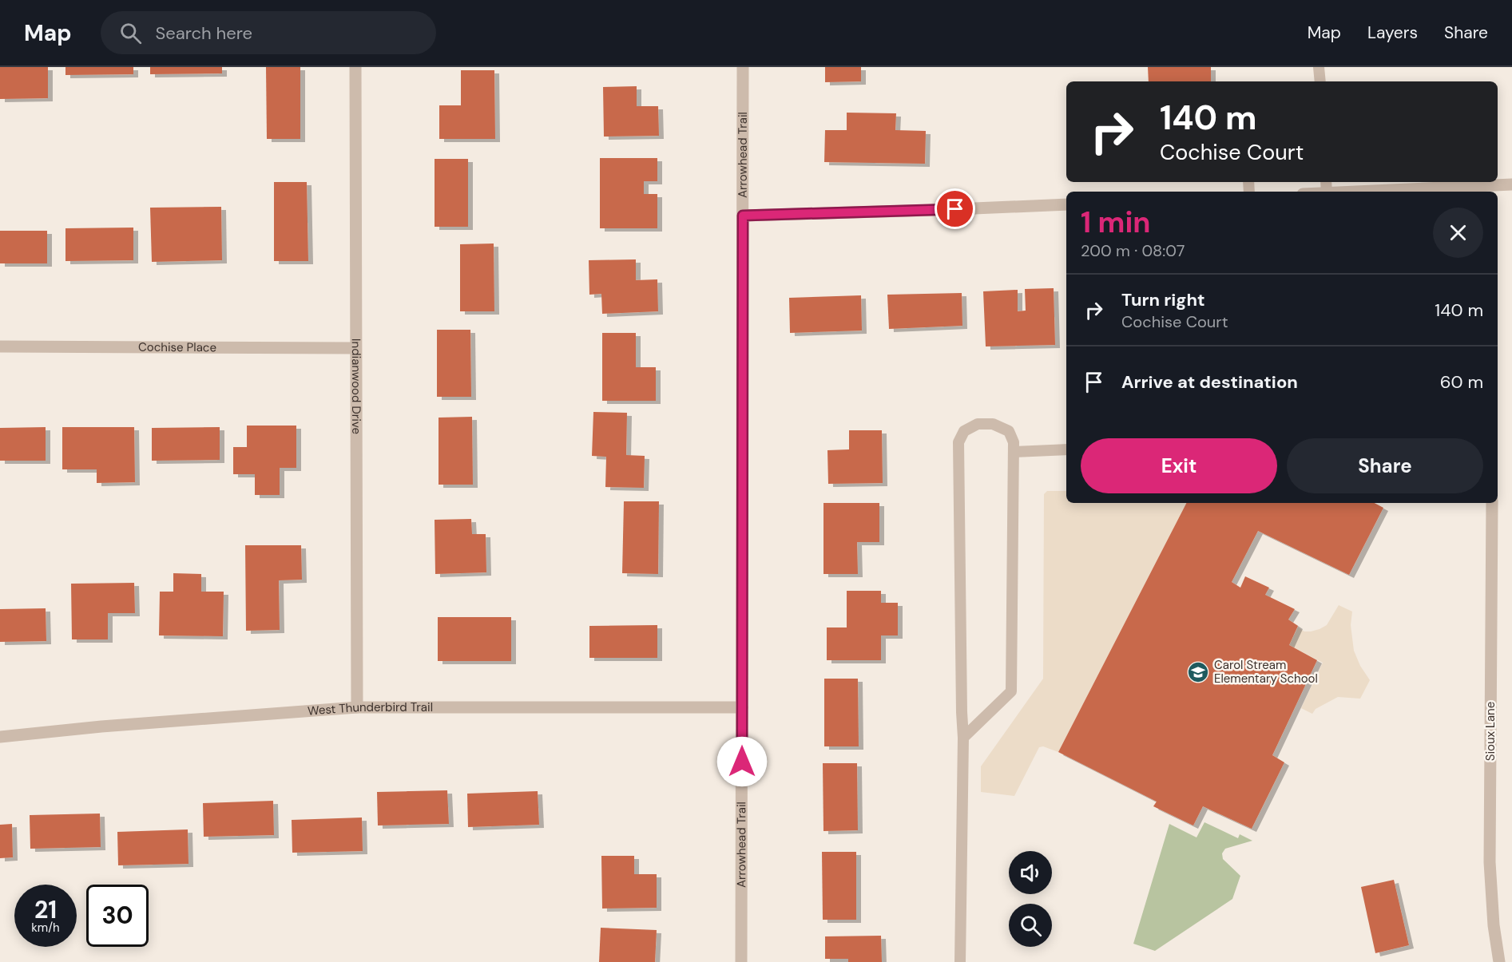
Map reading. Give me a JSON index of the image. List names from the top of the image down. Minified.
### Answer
{"streets":{"street":["Arrowhead Trail","Cochise Place","Indianwood Drive","West Thunderbird Trail","Sioux Lane"]},"crossings":[["Arrowhead Trail","West Thunderbird Trail"],["Cochise Place","Indianwood Drive"],["Indianwood Drive","West Thunderbird Trail"]],"places":{"school or university":["Carol Stream Elementary School"]},"page":{"header":"Map","search":"Search here","nav":["Map","Layers","Share"],"turn":["140 m","Cochise Court"],"heading":["1 min","200 m · 08:07"],"list":[{"name":"Turn right","note":"Cochise Court","value":"140 m"},{"name":"Arrive at destination","value":"60 m"}],"buttons":["Exit","Share"],"speed":"21 km/h","limit":"30"}}
